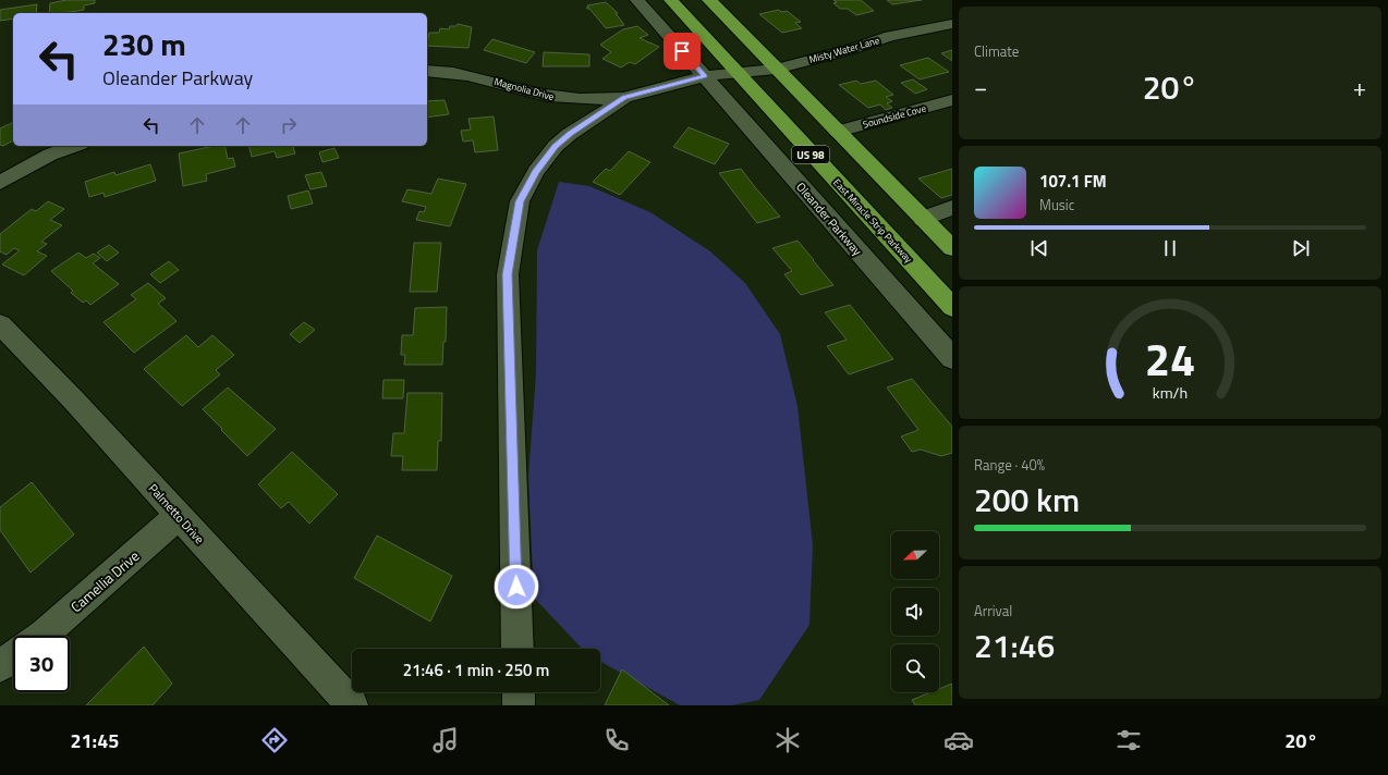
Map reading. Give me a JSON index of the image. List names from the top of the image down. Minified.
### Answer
{"streets":{"highway":["US 98","East Miracle Strip Parkway"],"street":["Misty Water Lane","Magnolia Drive","Soundside Cove","Oleander Parkway","Palmetto Drive","Camellia Drive"]},"crossings":[["Misty Water Lane","Magnolia Drive"],["Misty Water Lane","US 98"],["Misty Water Lane","Oleander Parkway"],["Misty Water Lane","East Miracle Strip Parkway"],["Soundside Cove","US 98"],["Palmetto Drive","Camellia Drive"]],"north":"left","page":{"tile":["Climate",["Range · 40%","200 km"],["Arrival","21:46"]],"turn":["230 m","Oleander Parkway"],"heat":["−","20°","+"],"song":["107.1 FM","Music"],"limit":"30","trip":"21:46 · 1 min · 250 m","tabs":["21:45","20°"],"gauge":["24","km/h"]}}
